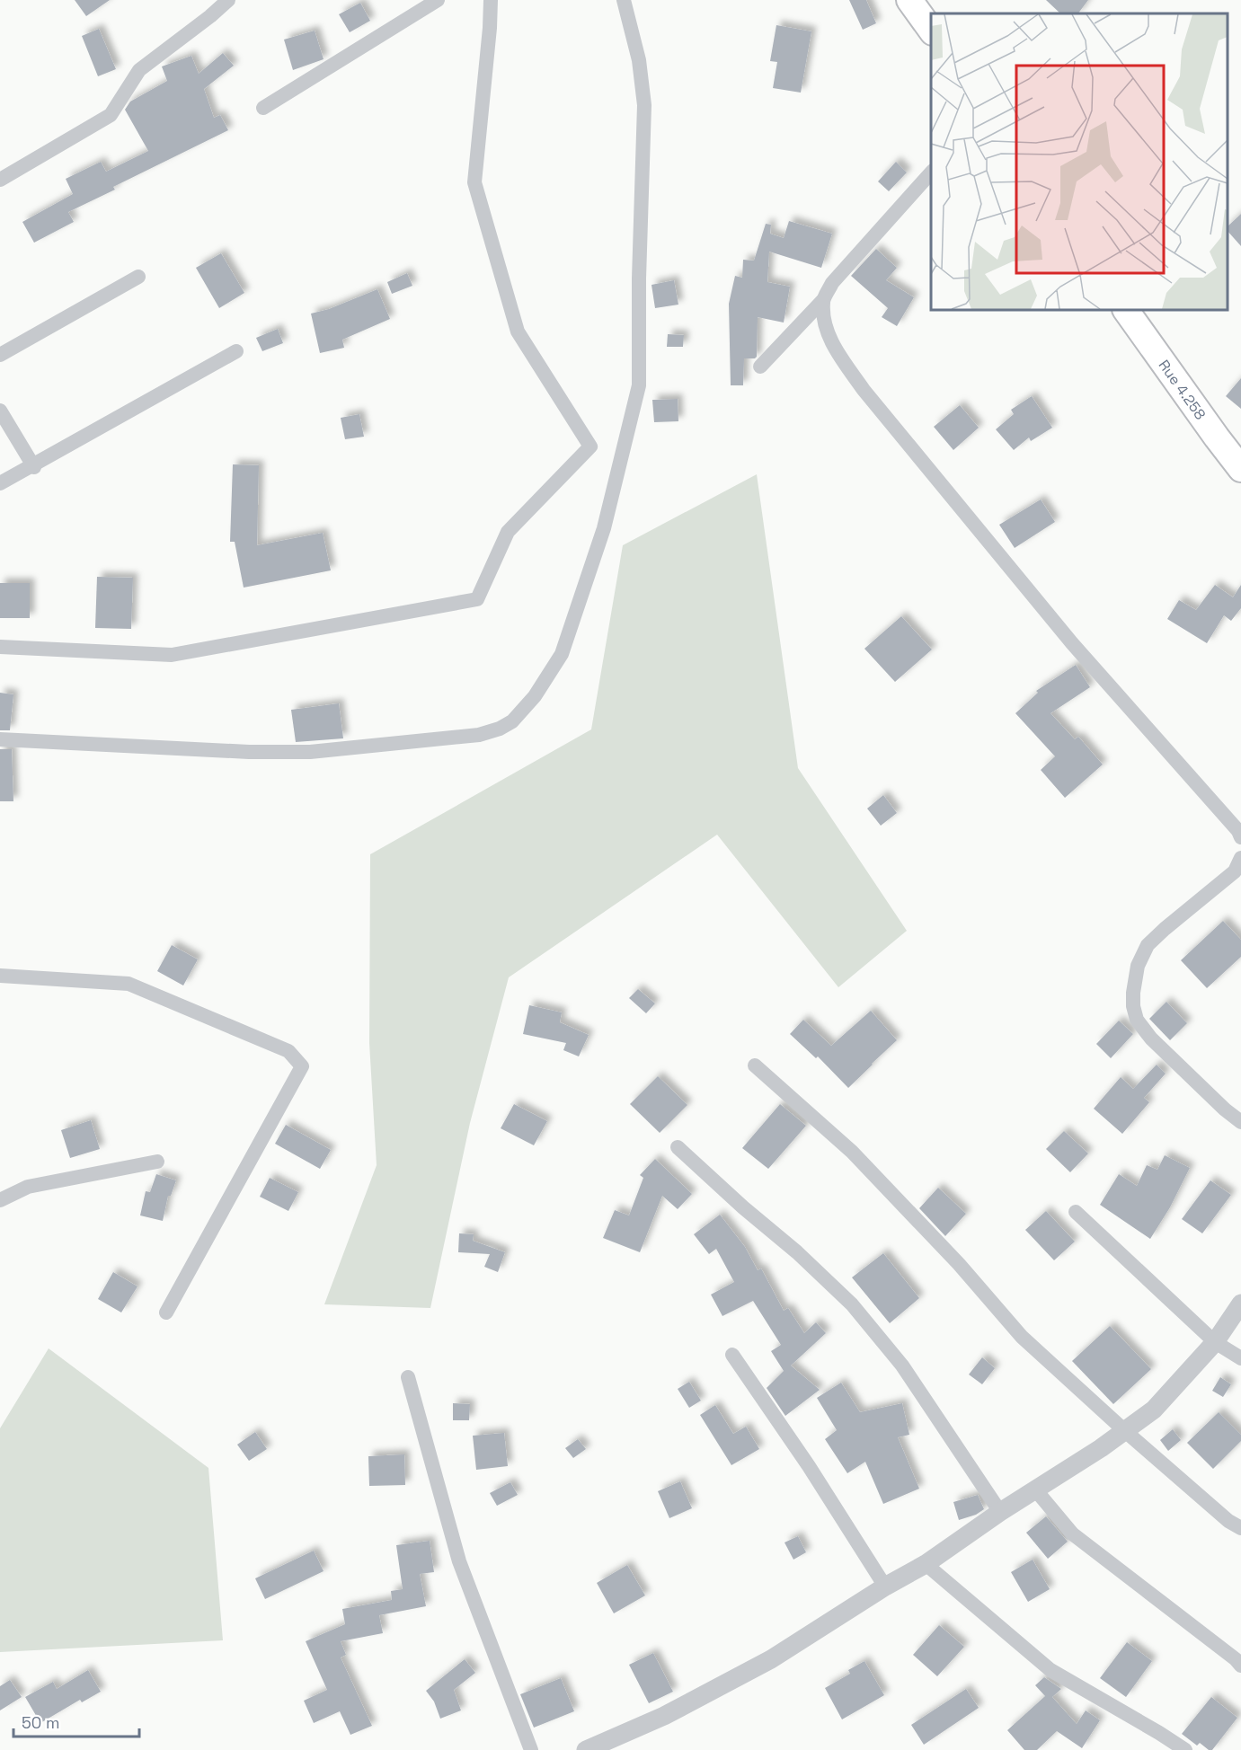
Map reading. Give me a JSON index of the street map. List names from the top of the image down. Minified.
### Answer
{"streets":{"highway":["Rue 4.258"]},"scale_bar":"50 m"}
